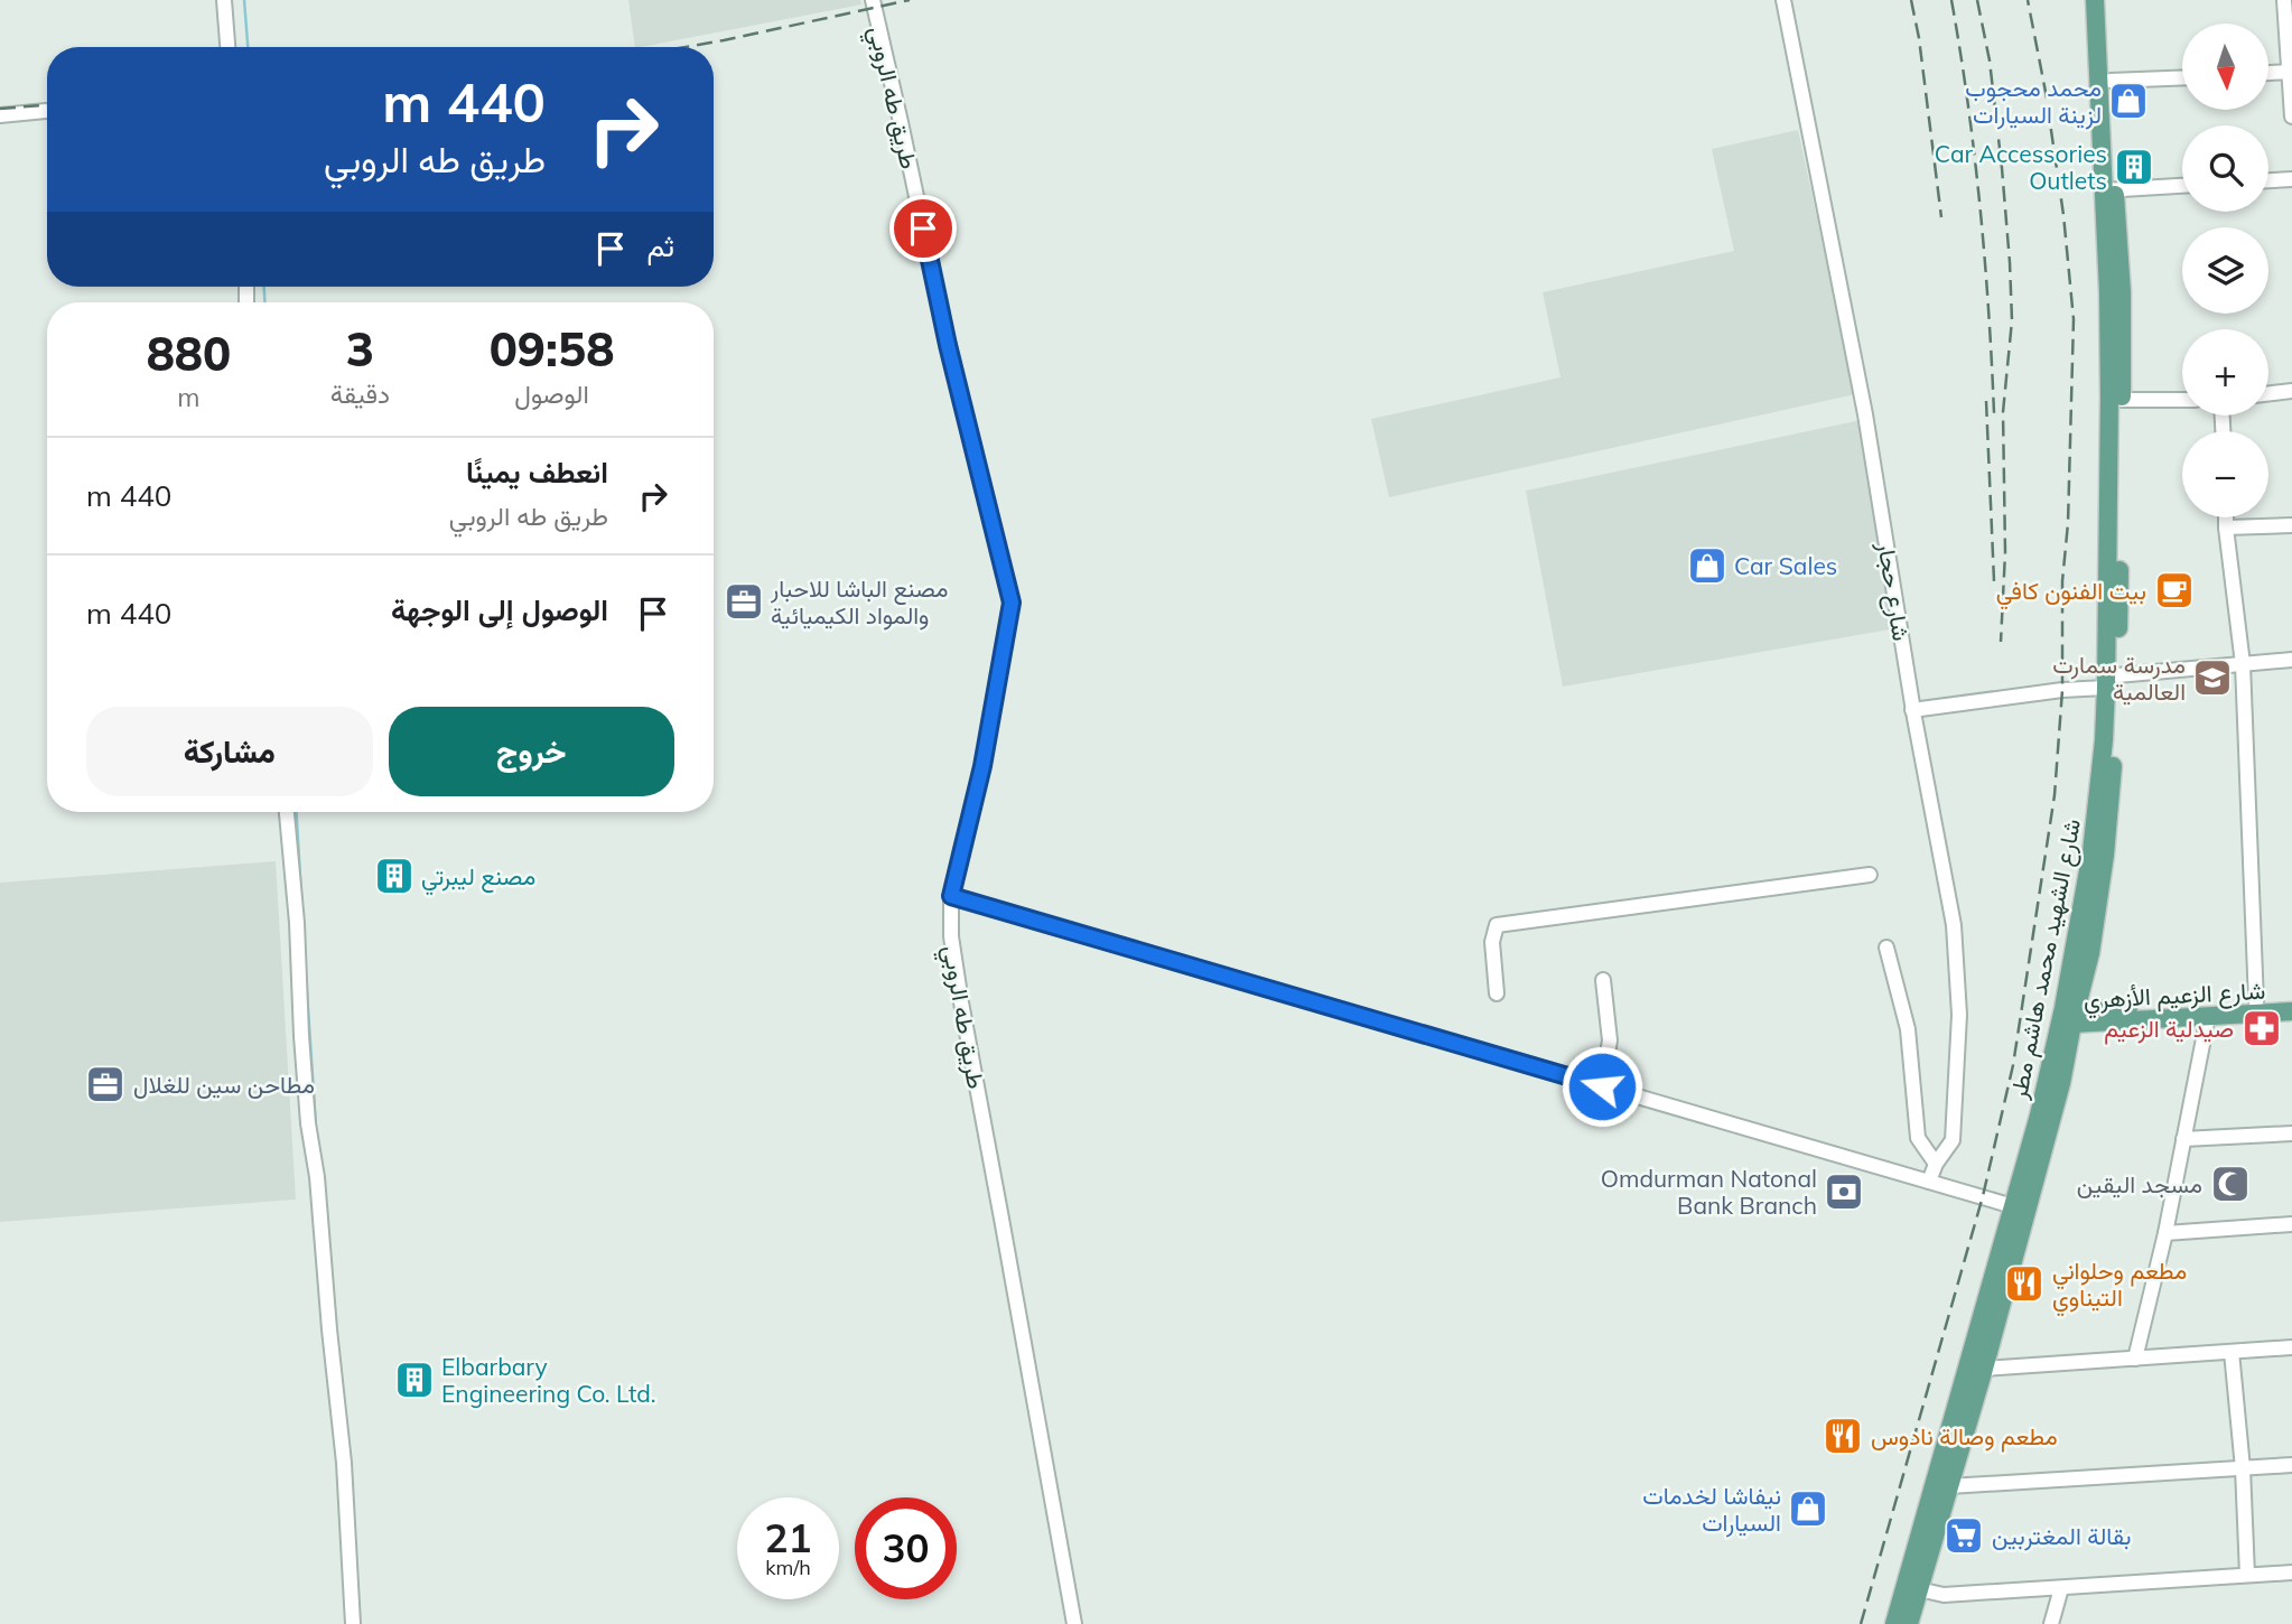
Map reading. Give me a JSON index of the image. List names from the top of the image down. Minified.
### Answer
{"streets":{"main road":["شارع الشهيد محمد هاشم مطر","شارع الزعيم الأزهري"],"street":["طريق طه الروبي","شارع حجار"]},"crossings":[["شارع الشهيد محمد هاشم مطر","شارع الزعيم الأزهري"]],"places":{"shop":["محمد محجوب لزينة السيارات","Car Sales","نيفاشا لخدمات السيارات"],"building":["Car Accessories Outlets","مصنع ليبرتي","Elbarbary Engineering Co. Ltd."],"cafe":["بيت الفنون كافي"],"office":["مصنع الباشا للاحبار والمواد الكيميائية","مطاحن سين للغلال"],"school or university":["مدرسة سمارت العالمية"],"pharmacy":["صيدلية الزعيم"],"mosque":["مسجد اليقين"],"bank":["Omdurman Natonal Bank Branch"],"restaurant":["مطعم وحلواني التيناوي","مطعم وصالة نادوس"],"supermarket":["بقالة المغتربين"]},"north":"bottom","page":{"map_buttons":["+","−"],"turn":["440 m","طريق طه الروبي"],"then":"ثم","eta":["09:58","الوصول","3","دقيقة","880","m"],"list":[{"name":"انعطف يمينًا","note":"طريق طه الروبي","value":"440 m"},{"name":"الوصول إلى الوجهة","value":"440 m"}],"buttons":["خروج","مشاركة"],"speed":"21 km/h","limit":"30"}}
